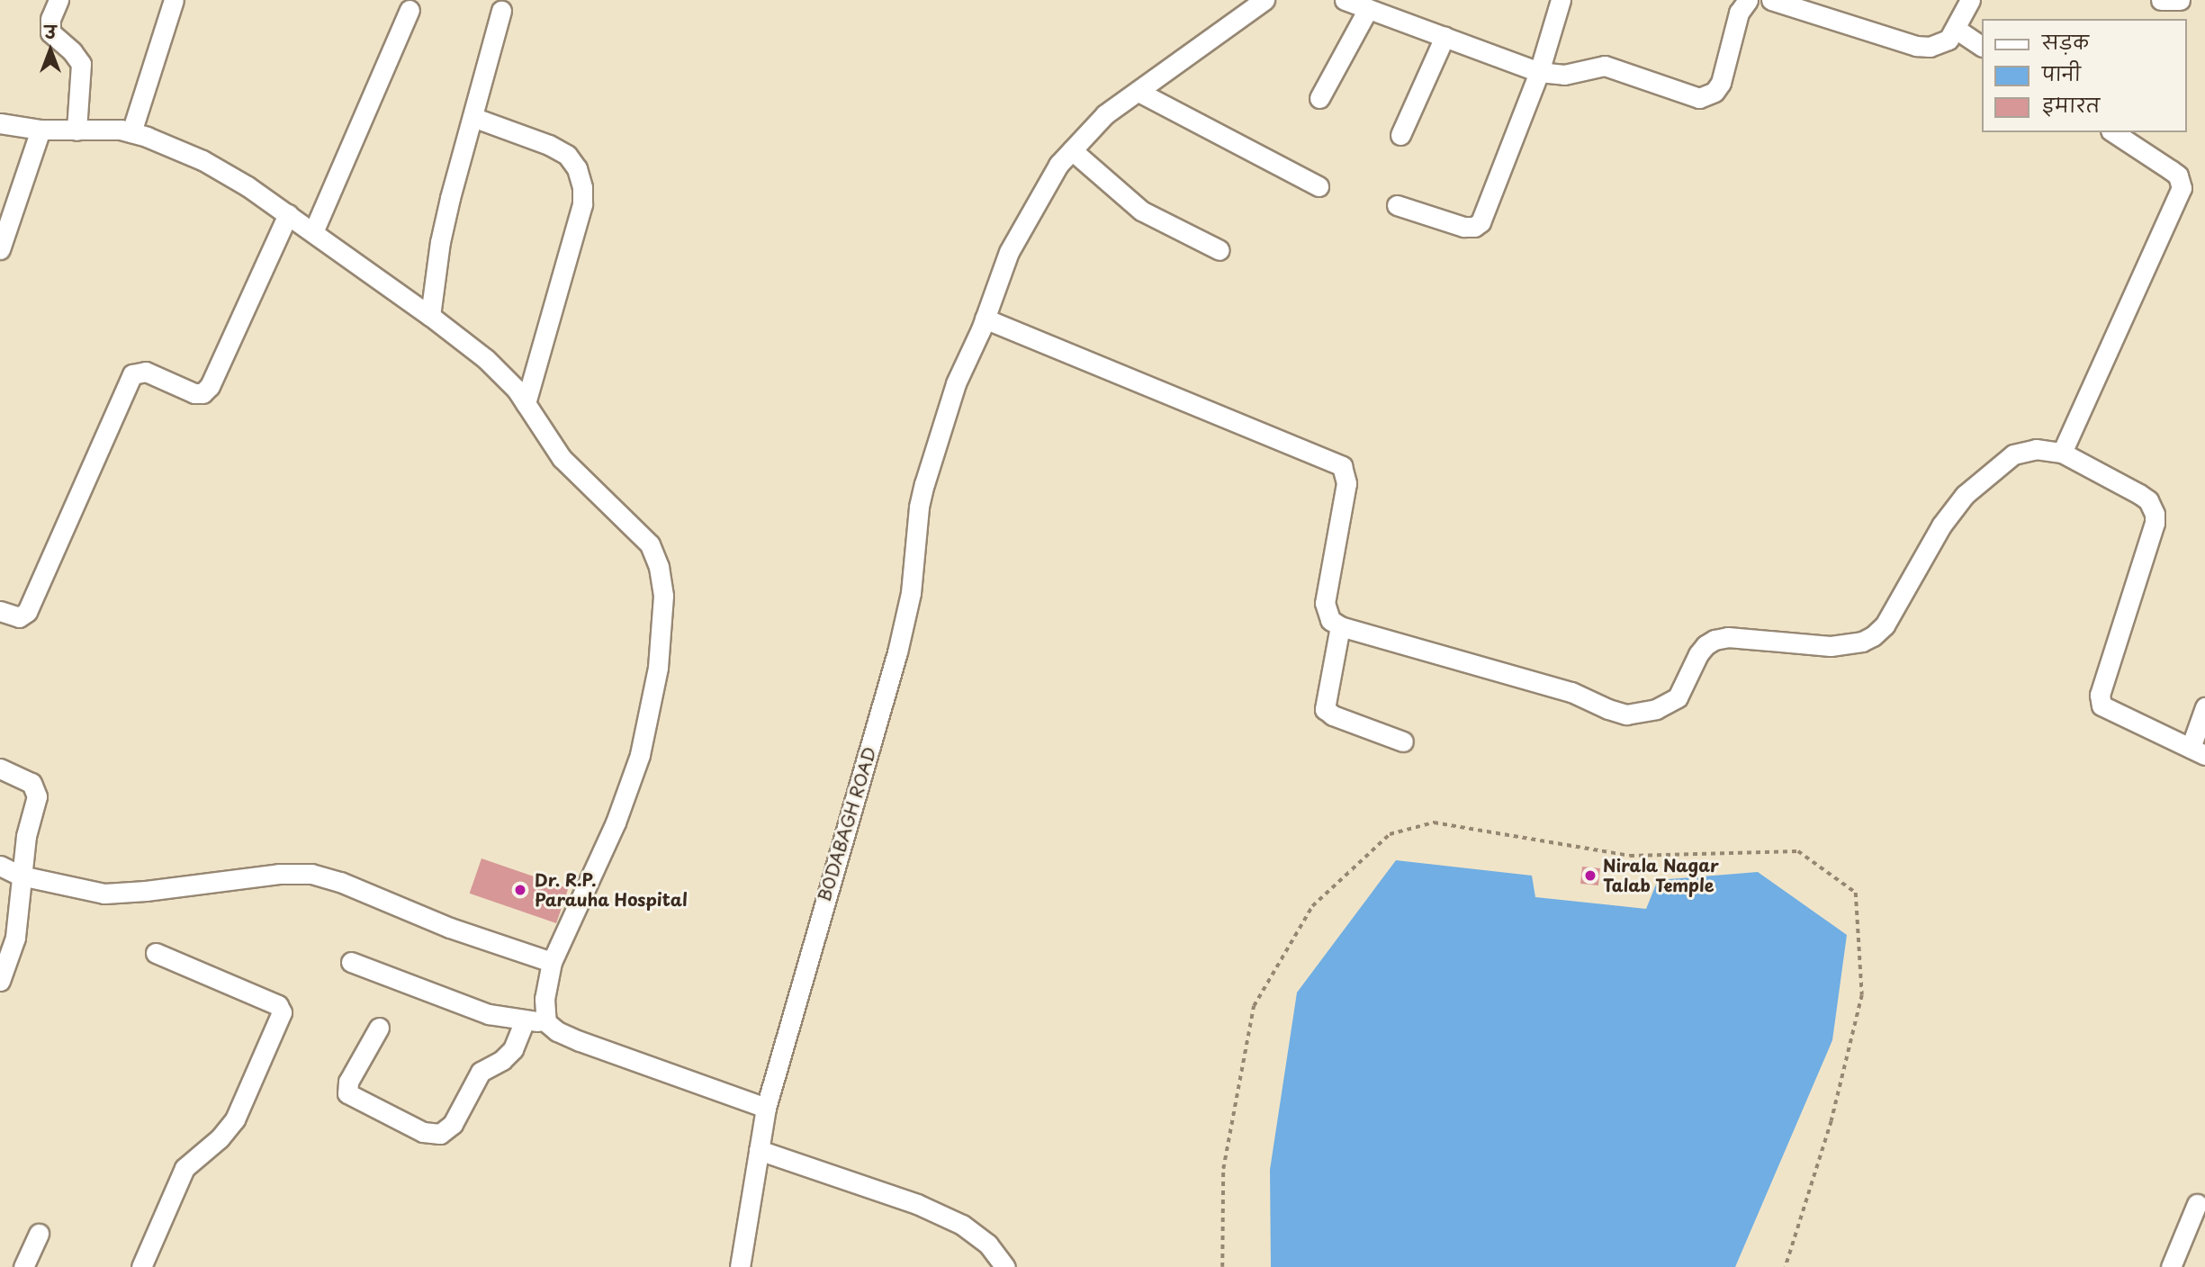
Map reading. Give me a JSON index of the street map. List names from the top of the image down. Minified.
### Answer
{"streets":{"street":["BODABAGH ROAD"]},"places":["Nirala Nagar Talab Temple","Dr. R.P. Parauha Hospital"],"legend":["सड़क","पानी","इमारत"],"north":"top"}
